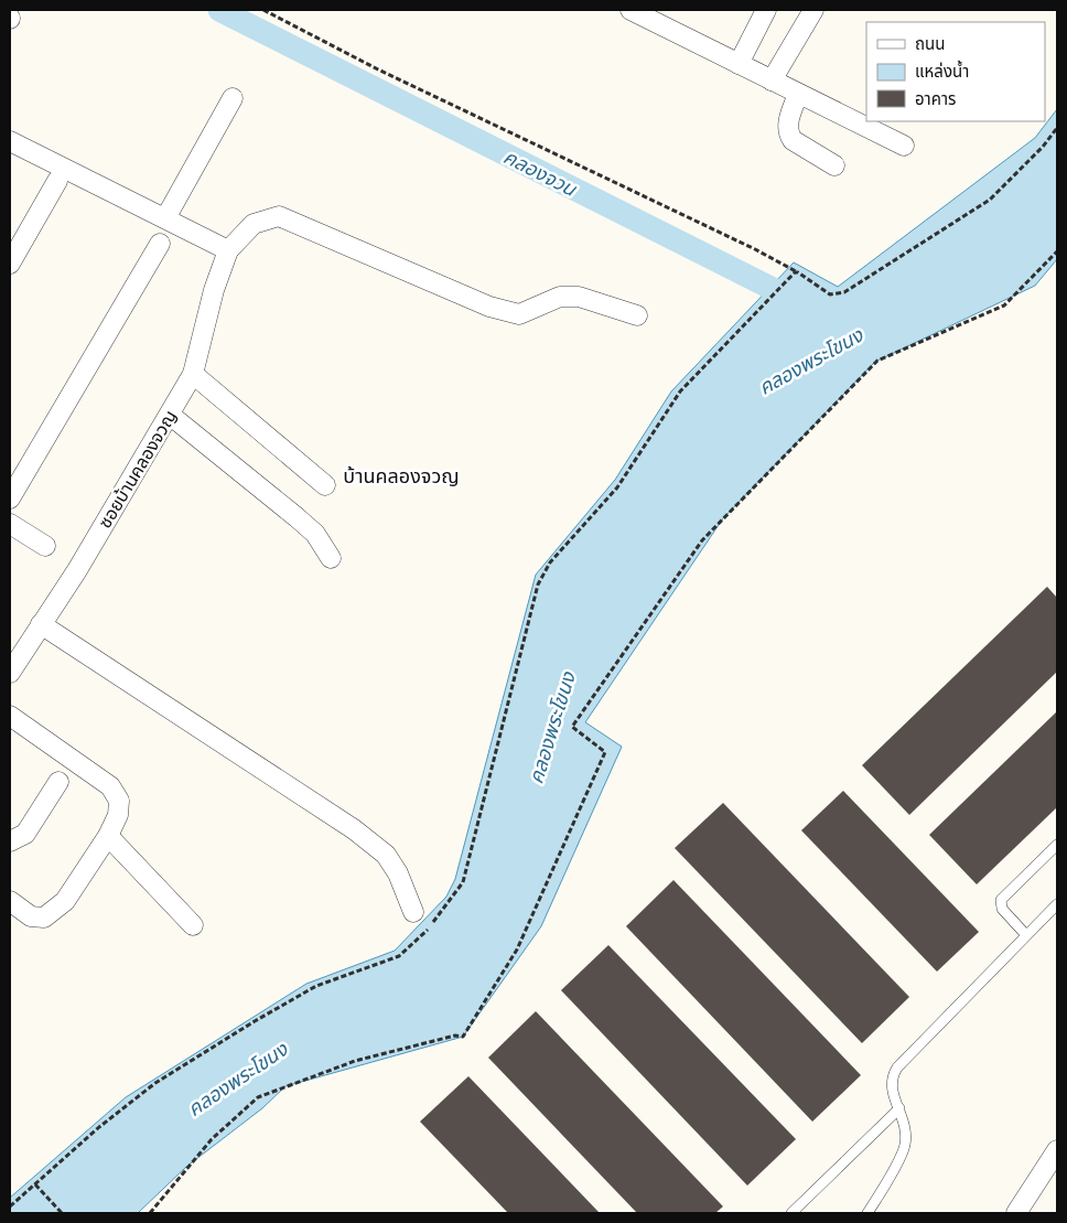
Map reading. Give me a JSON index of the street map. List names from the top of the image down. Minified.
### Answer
{"streets":{"street":["ซอยบ้านคลองจวญ"]},"districts":["บ้านคลองจวญ"],"water":["คลองจวน","คลองพระโขนง"],"legend":["ถนน","แหล่งน้ำ","อาคาร"]}
